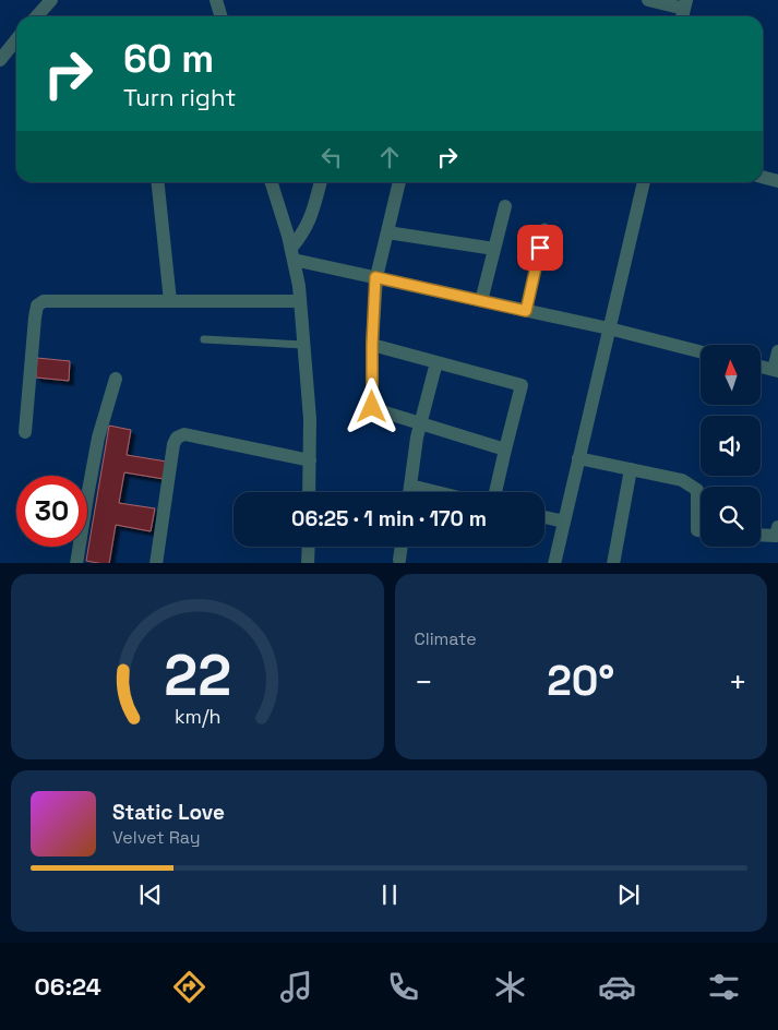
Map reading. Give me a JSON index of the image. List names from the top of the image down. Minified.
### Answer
{"north":"top","page":{"turn":["60 m","Turn right"],"limit":"30","trip":"06:25 · 1 min · 170 m","tile":"Climate","heat":["−","20°","+"],"song":["Static Love","Velvet Ray"],"tabs":"06:24","gauge":["22","km/h"]}}
